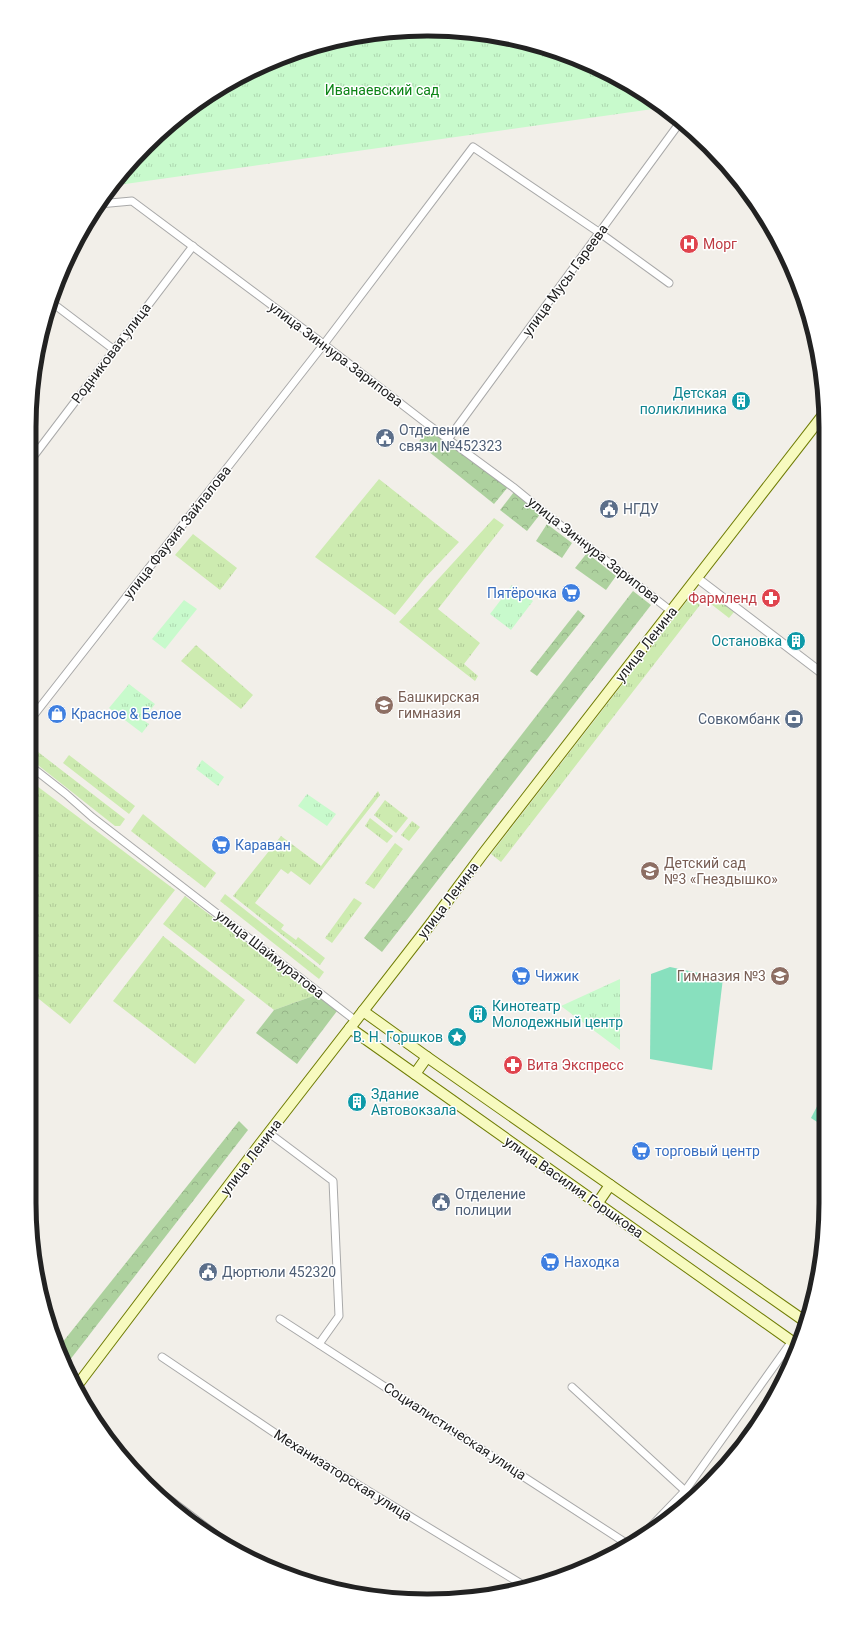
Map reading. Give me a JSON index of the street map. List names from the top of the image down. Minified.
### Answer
{"streets":{"main road":["улица Ленина","улица Василия Горшкова"],"street":["улица Мусы Гареева","Родниковая улица","улица Зиннура Зарипова","улица Фаузия Зайлалова","улица Шаймуратова","Социалистическая улица","Механизаторская улица"]},"crossings":[["улица Мусы Гареева","улица Зиннура Зарипова"],["улица Мусы Гареева","улица Фаузия Зайлалова"],["Родниковая улица","улица Зиннура Зарипова"],["улица Зиннура Зарипова","улица Фаузия Зайлалова"],["улица Зиннура Зарипова","улица Ленина"],["улица Ленина","улица Шаймуратова"],["улица Ленина","улица Василия Горшкова"],["улица Шаймуратова","улица Василия Горшкова"]],"parks":["Иванаевский сад"],"places":{"hospital":["Морг"],"building":["Детская поликлиника","Остановка","Кинотеатр Молодежный центр","Здание Автовокзала"],"public building":["Отделение связи №452323","НГДУ","Отделение полиции","Дюртюли 452320"],"supermarket":["Пятёрочка","Караван","Чижик","торговый центр","Находка"],"pharmacy":["Фармленд","Вита Экспресс"],"school or university":["Башкирская гимназия","Детский сад №3 «Гнездышко»","Гимназия №3"],"shop":["Красное & Белое"],"bank":["Совкомбанк"],"place":["В. Н. Горшков"]}}
